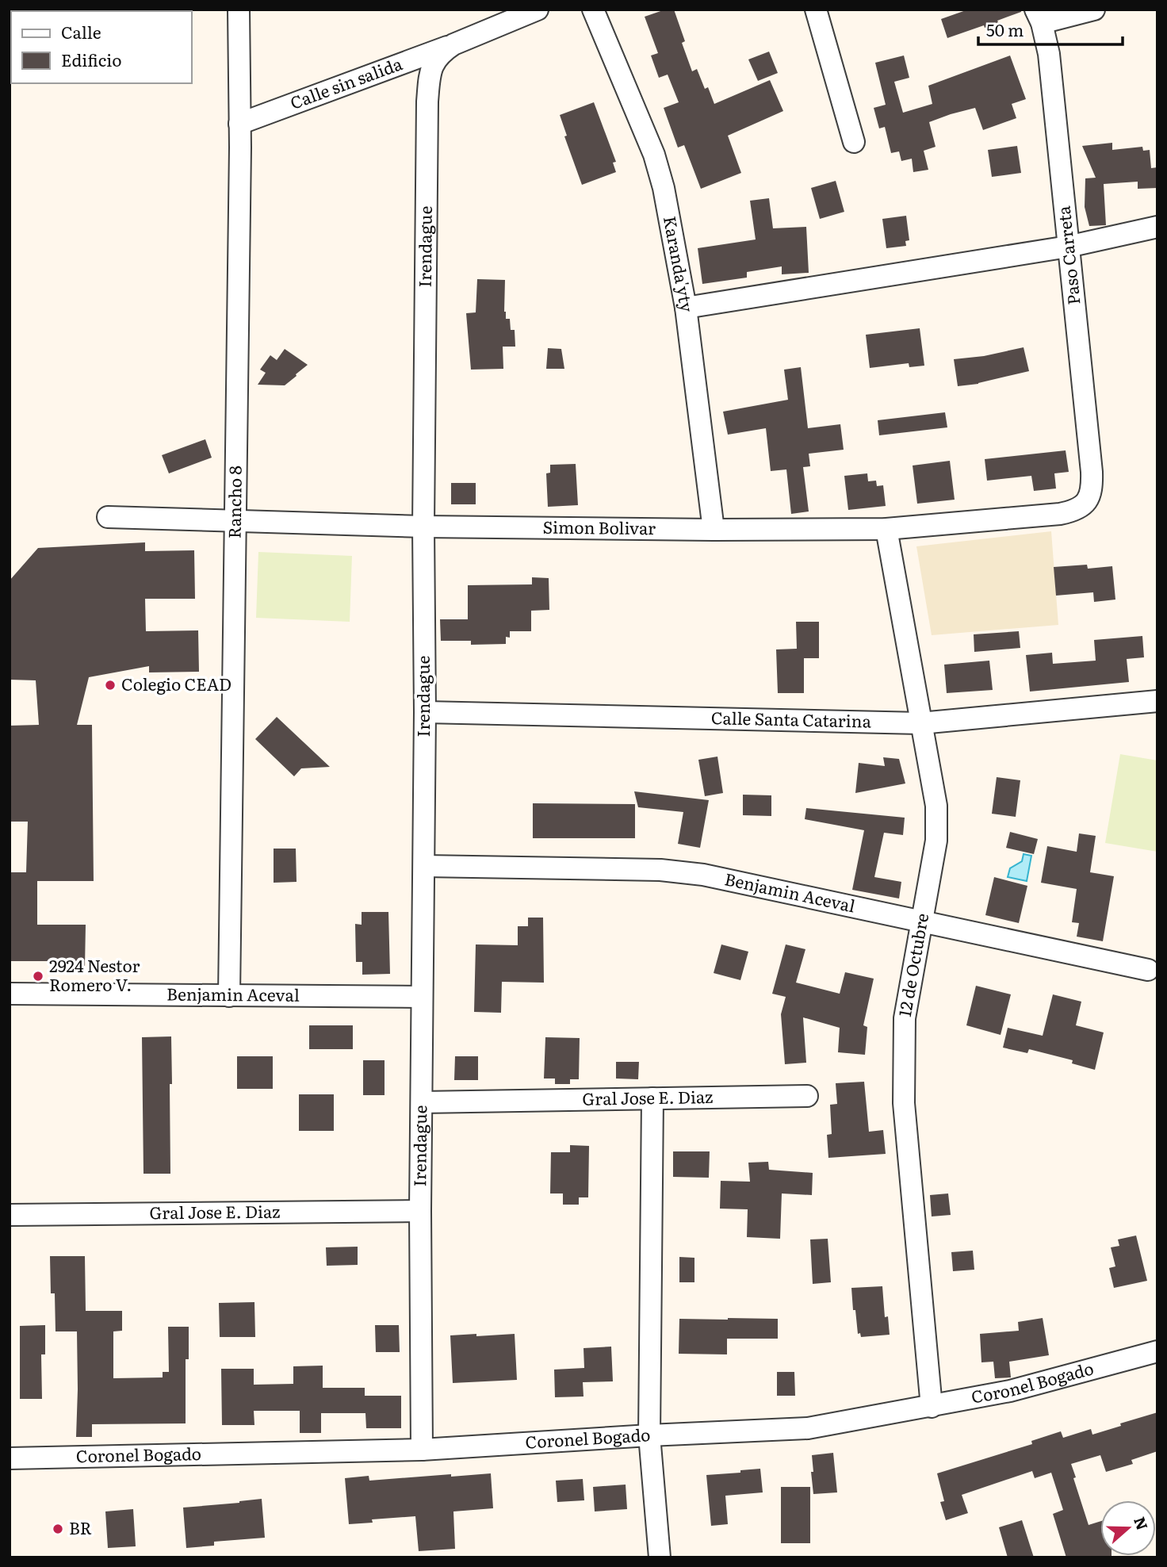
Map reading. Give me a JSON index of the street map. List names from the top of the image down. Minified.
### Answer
{"streets":{"street":["Calle sin salida","Irendague","Paso Carreta","Karanda'yty","Rancho 8","Simon Bolivar","Calle Santa Catarina","Benjamin Aceval","12 de Octubre","Gral Jose E. Diaz","Coronel Bogado"]},"crossings":[["Calle sin salida","Irendague"],["Calle sin salida","Rancho 8"],["Irendague","Simon Bolivar"],["Irendague","Calle Santa Catarina"],["Irendague","Benjamin Aceval"],["Irendague","Gral Jose E. Diaz"],["Irendague","Coronel Bogado"],["Paso Carreta","Simon Bolivar"],["Karanda'yty","Simon Bolivar"],["Rancho 8","Simon Bolivar"],["Rancho 8","Benjamin Aceval"],["Simon Bolivar","12 de Octubre"],["Calle Santa Catarina","12 de Octubre"],["Benjamin Aceval","12 de Octubre"],["12 de Octubre","Coronel Bogado"]],"places":["Colegio CEAD","2924 Nestor Romero V.","BR"],"legend":["Calle","Edificio"],"scale_bar":"50 m","north":"right"}
